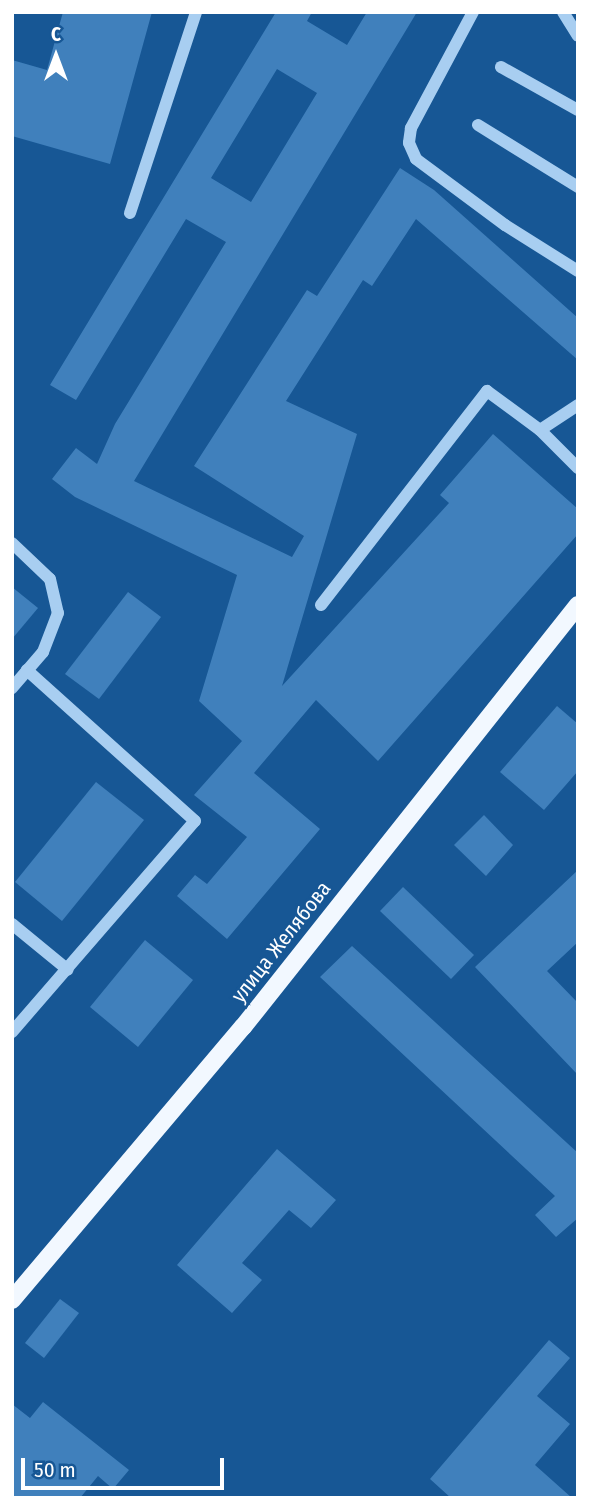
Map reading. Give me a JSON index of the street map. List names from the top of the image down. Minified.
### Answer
{"streets":{"main road":["улица Желябова"]},"scale_bar":"50 m","north":"top"}
